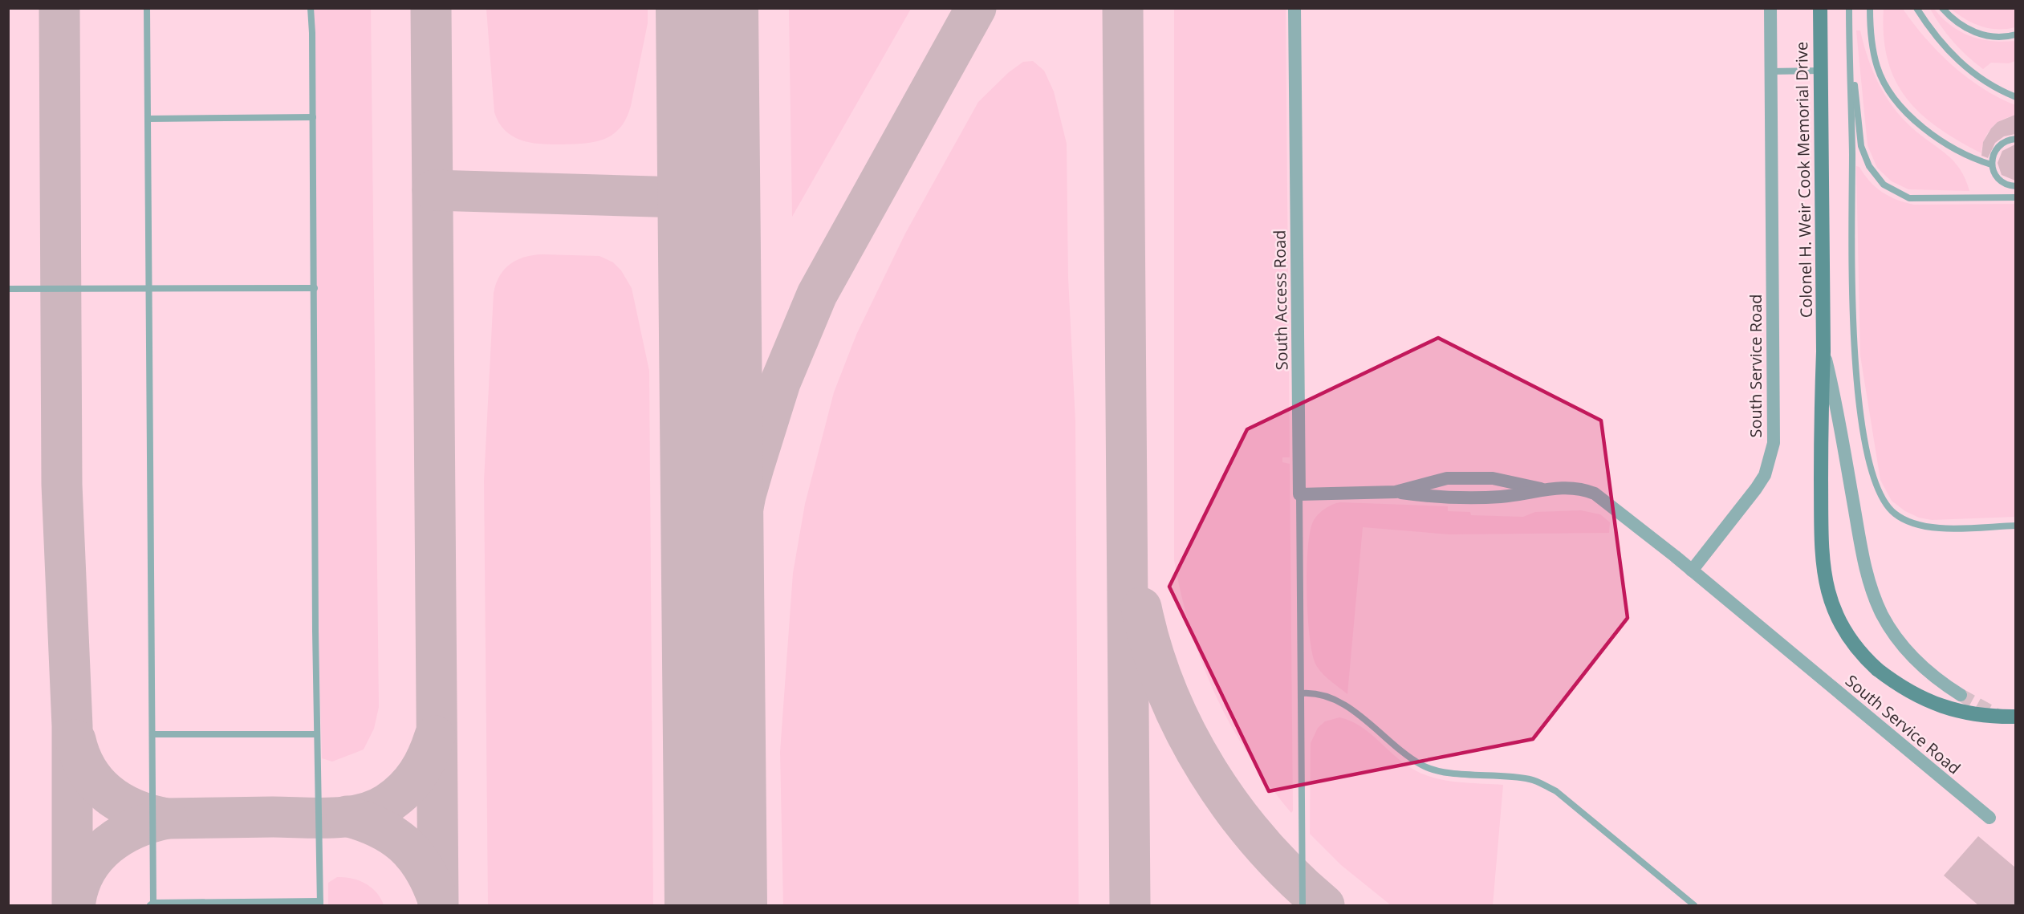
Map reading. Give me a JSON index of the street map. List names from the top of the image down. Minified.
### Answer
{"streets":{"street":["Colonel H. Weir Cook Memorial Drive","South Access Road","South Service Road"]}}
